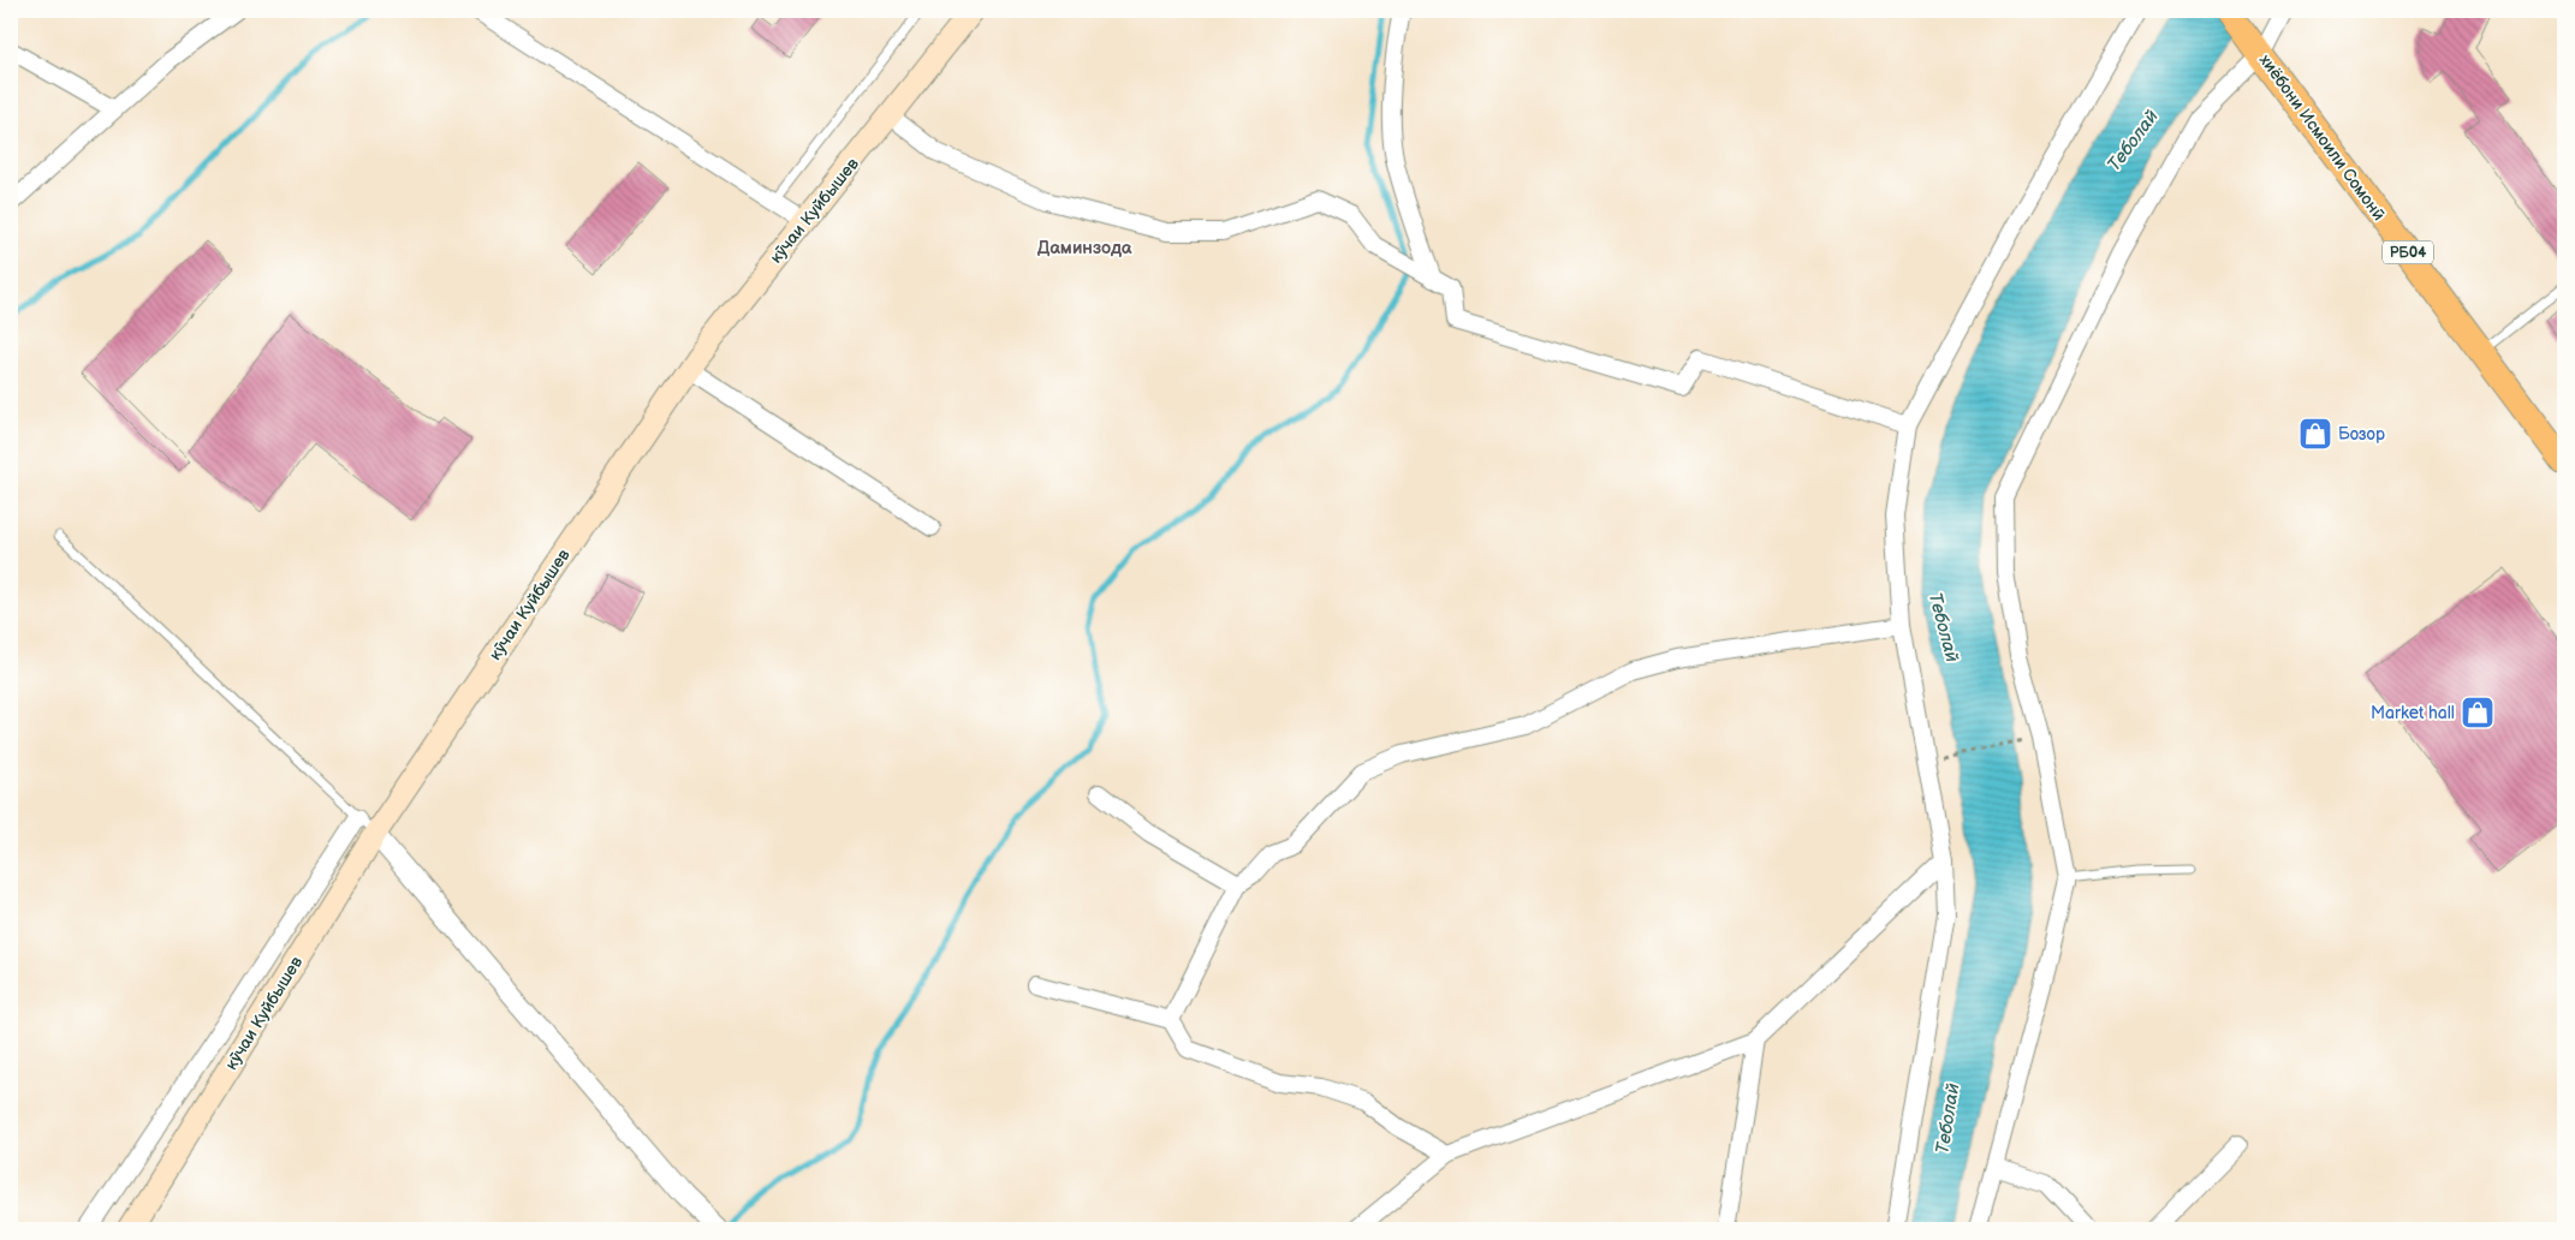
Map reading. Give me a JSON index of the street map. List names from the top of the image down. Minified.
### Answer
{"streets":{"main road":["хиёбони Исмоили Сомонӣ","кӯчаи Куйбышев","РБ04"]},"crossings":[["хиёбони Исмоили Сомонӣ","РБ04"]],"districts":["Даминзода"],"water":["Теболай"],"places":{"shop":["Бозор","Market hall"]}}
